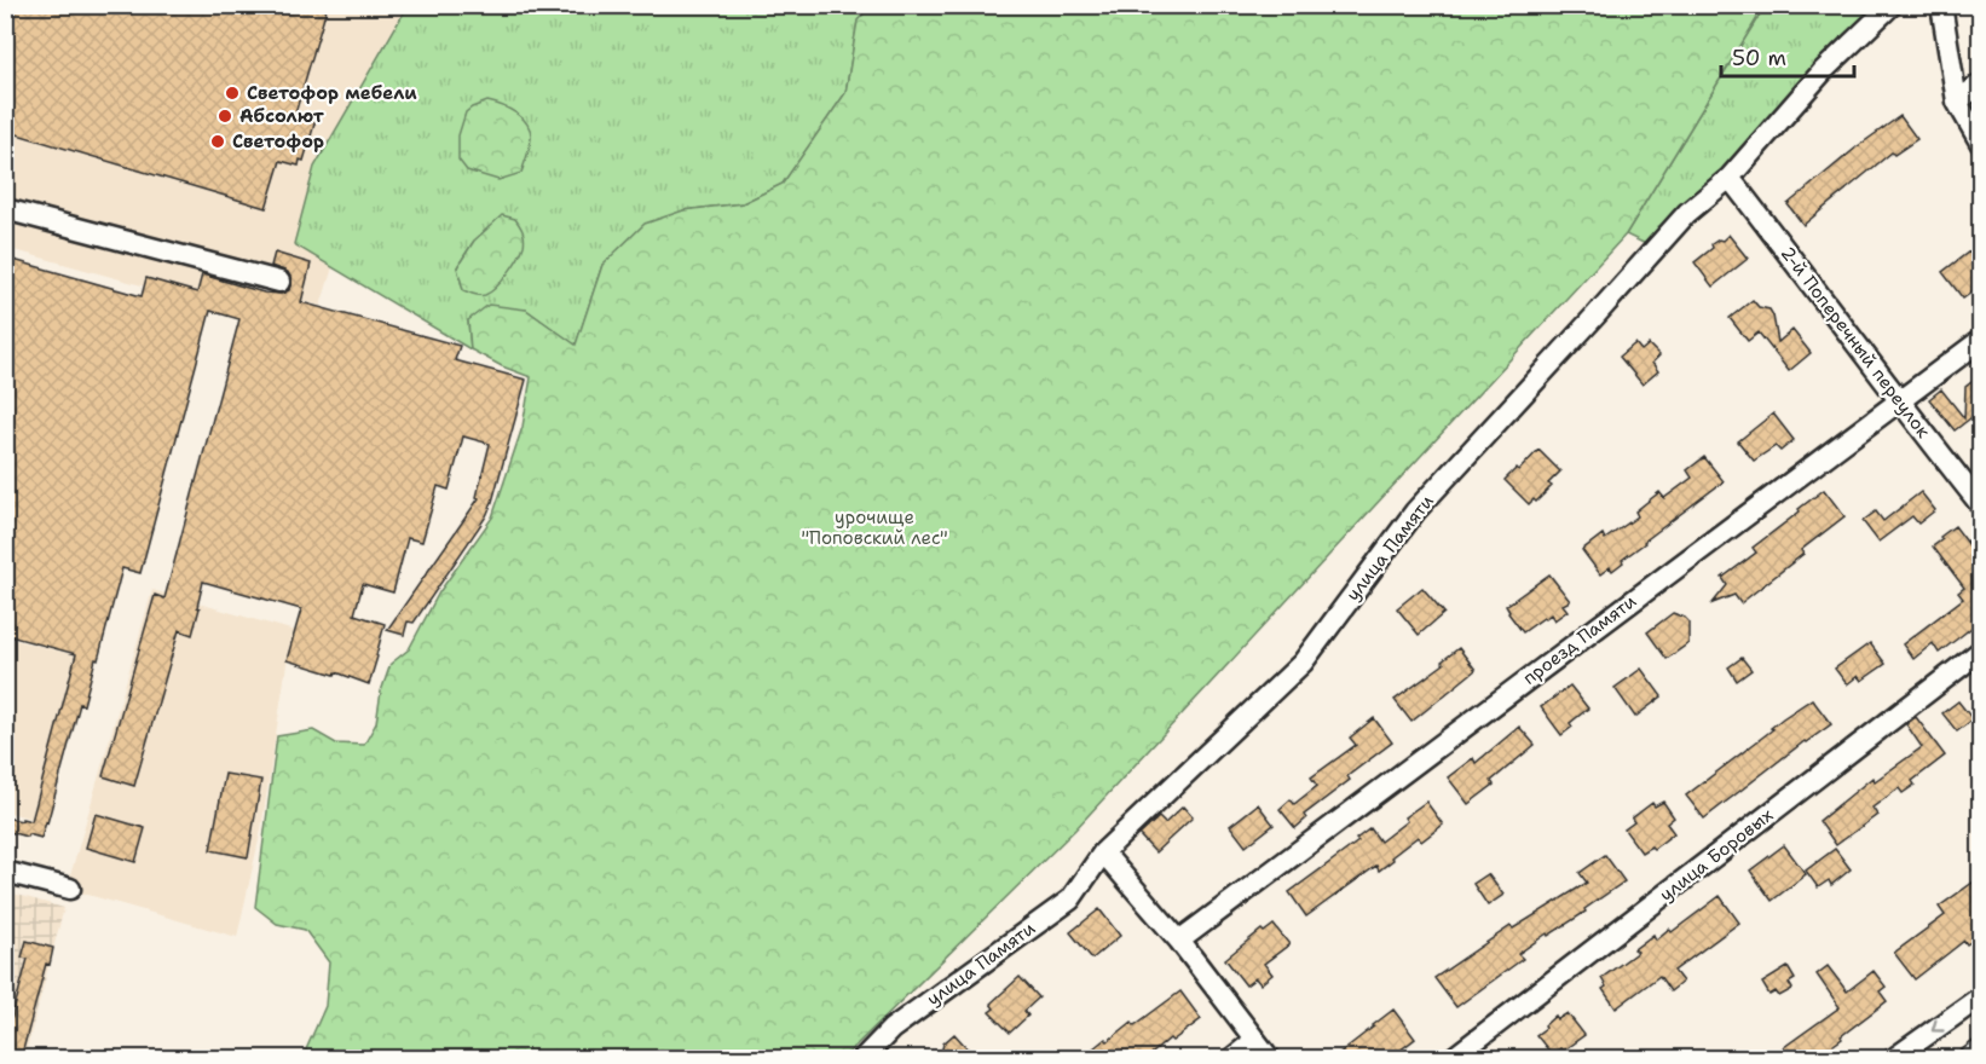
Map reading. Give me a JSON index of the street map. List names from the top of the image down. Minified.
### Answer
{"streets":{"street":["2-й Поперечный переулок","улица Памяти","проезд Памяти","улица Боровых"]},"crossings":[["2-й Поперечный переулок","улица Памяти"],["2-й Поперечный переулок","проезд Памяти"]],"parks":["урочище \"Поповский лес\""],"places":["Светофор мебели","Абсолют","Светофор"],"scale_bar":"50 m"}
